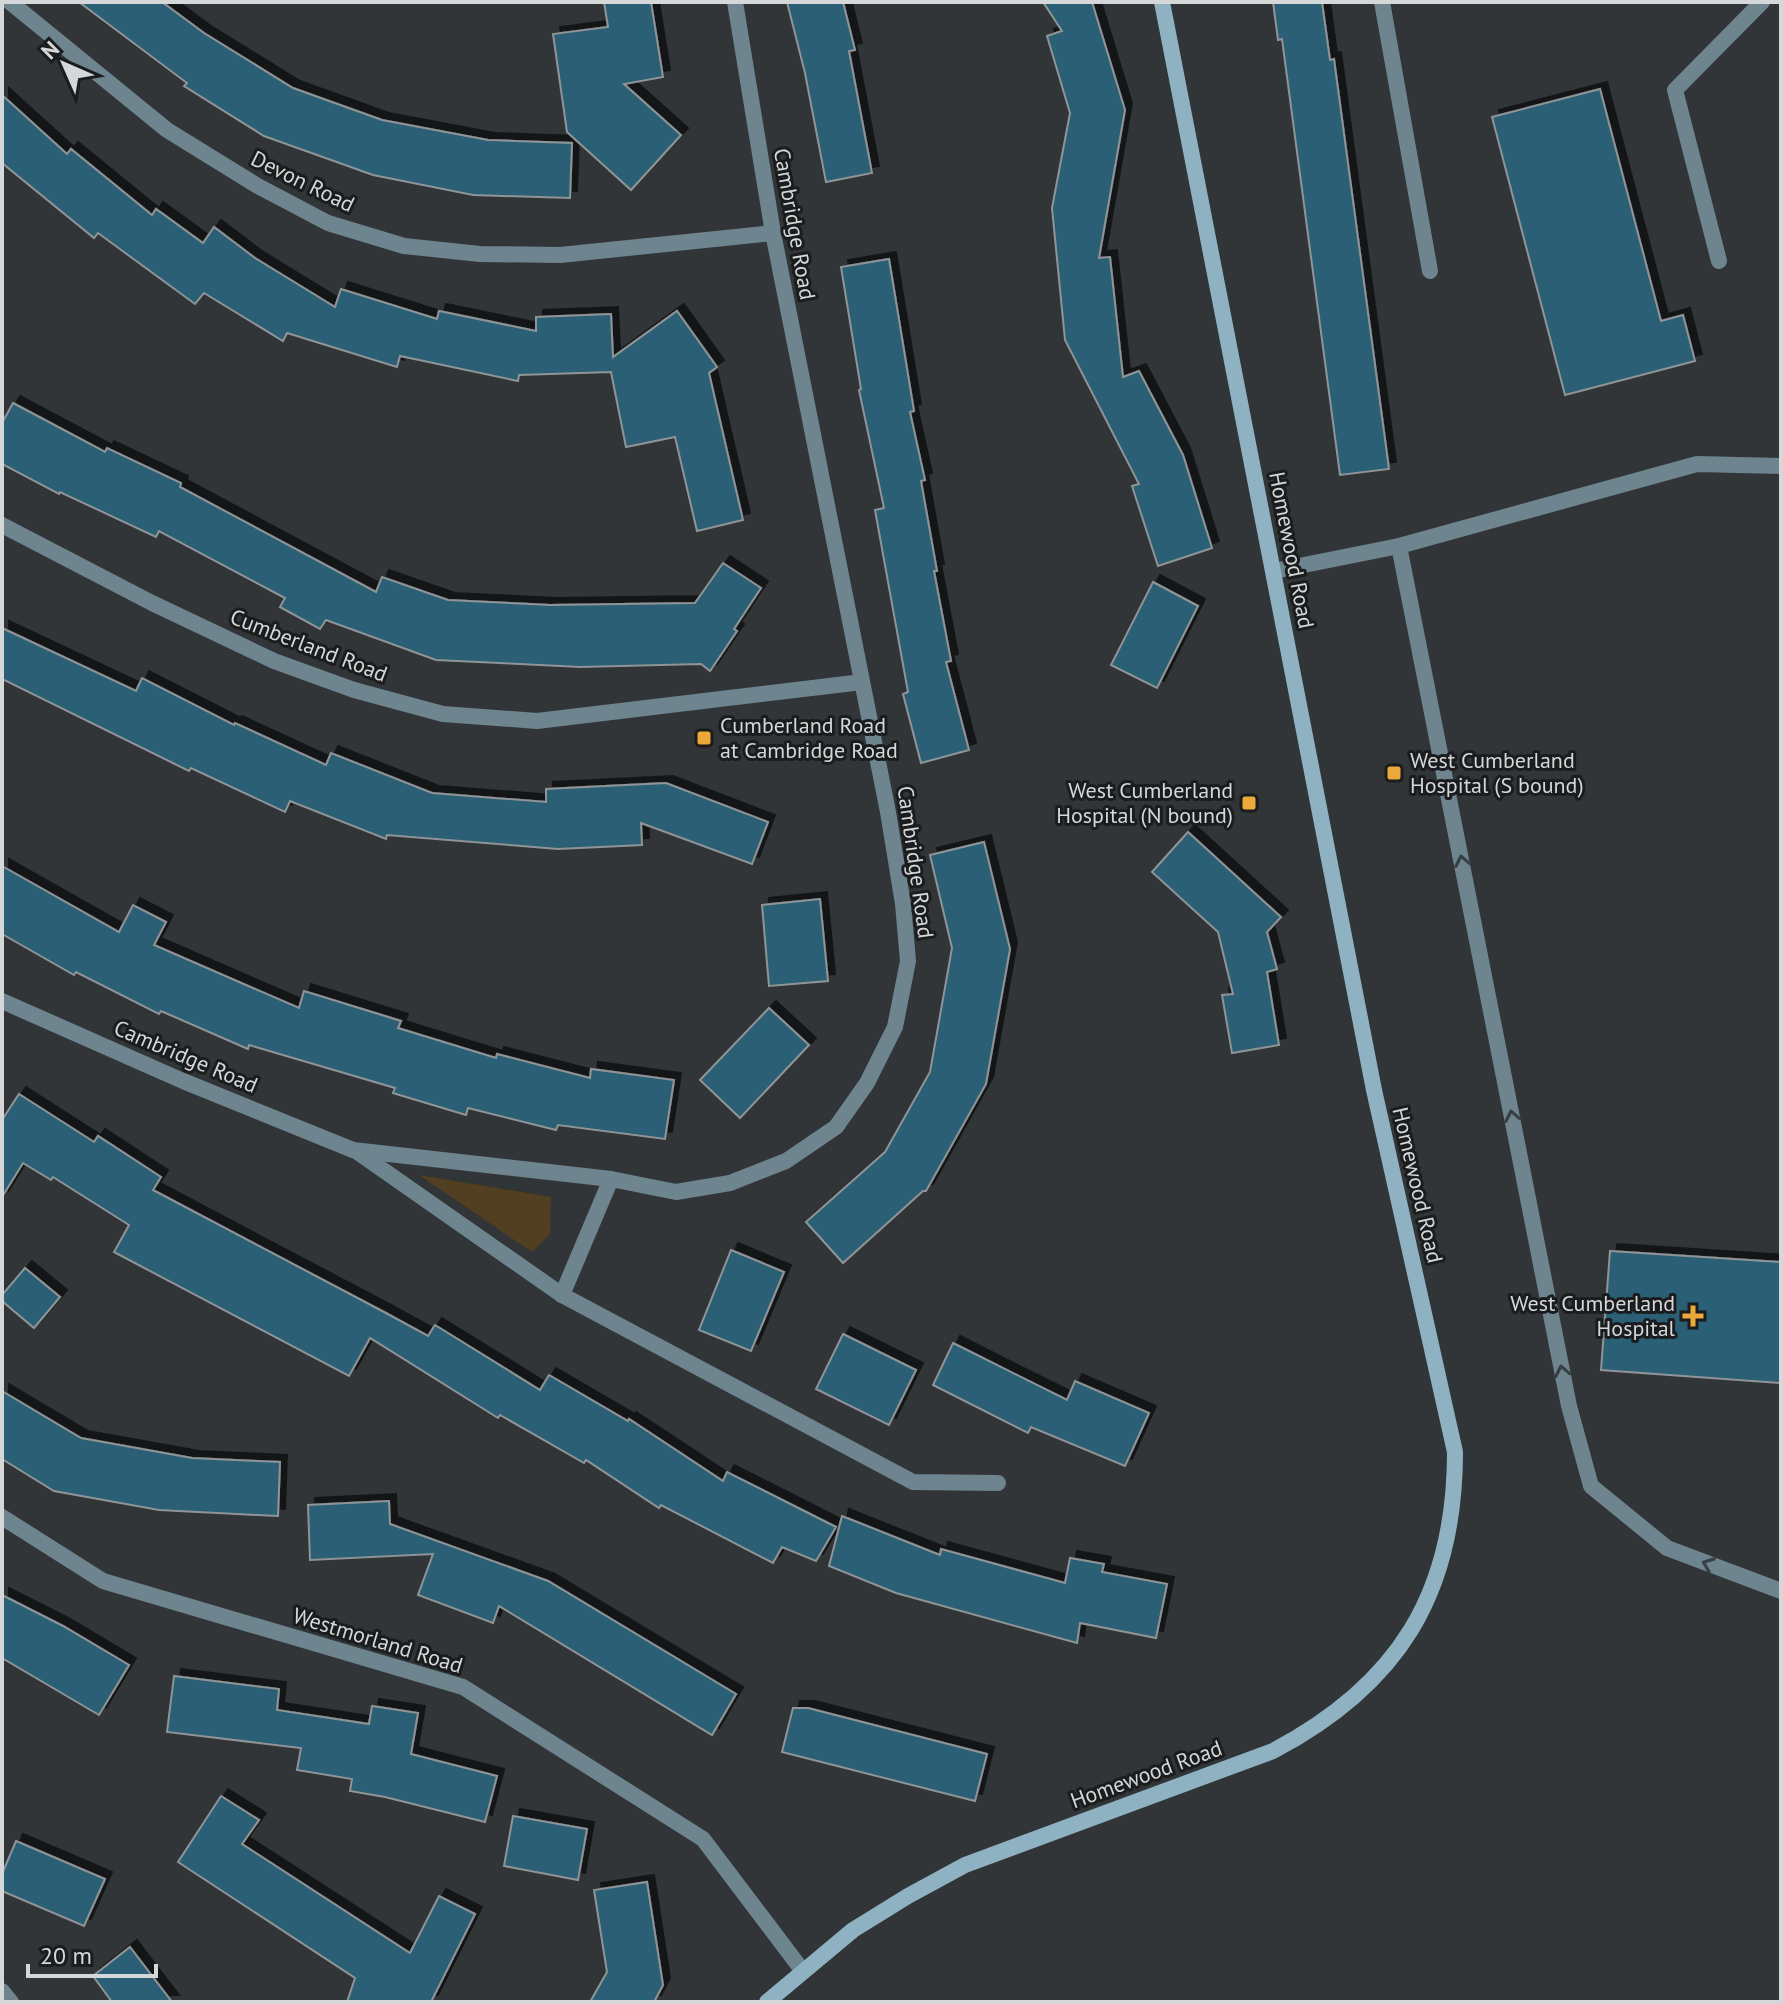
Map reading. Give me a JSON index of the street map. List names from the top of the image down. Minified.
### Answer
{"streets":{"street":["Devon Road","Cambridge Road","Homewood Road","Cumberland Road","Westmorland Road"]},"crossings":[["Devon Road","Cambridge Road"],["Cambridge Road","Cumberland Road"],["Homewood Road","Westmorland Road"]],"places":{"transit":["Cumberland Road at Cambridge Road","West Cumberland Hospital (S bound)","West Cumberland Hospital (N bound)"],"health":["West Cumberland Hospital"]},"scale_bar":"20 m","north":"top left"}
